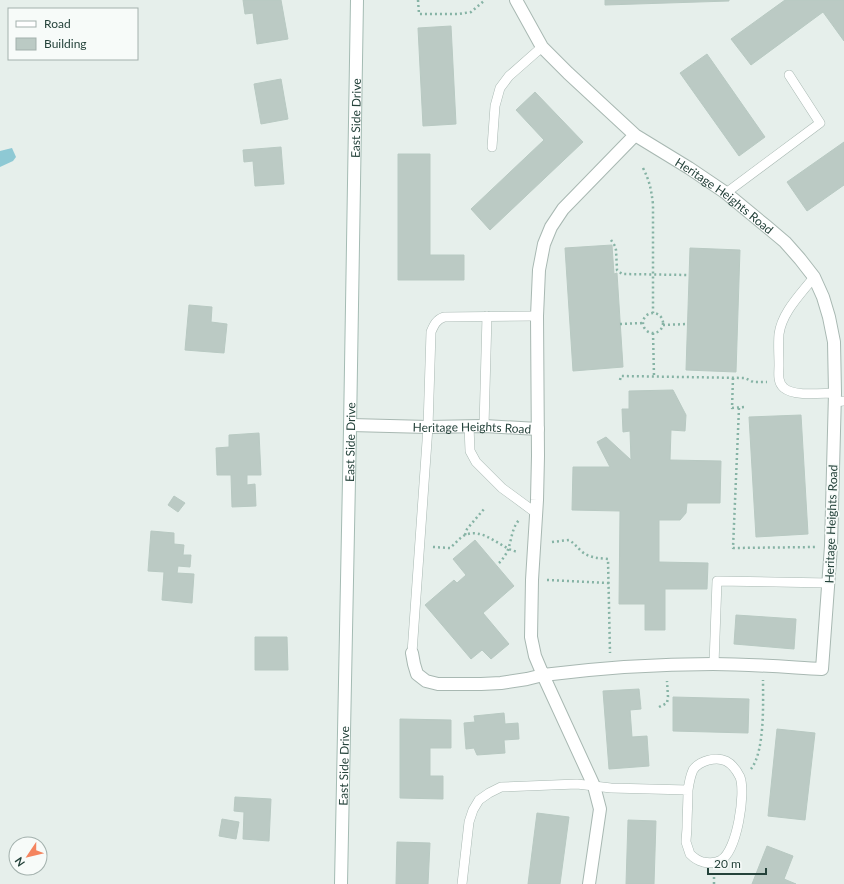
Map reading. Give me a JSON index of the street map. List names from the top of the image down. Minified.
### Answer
{"streets":{"street":["East Side Drive","Heritage Heights Road"]},"crossings":[["East Side Drive","Heritage Heights Road"]],"legend":["Road","Building"],"scale_bar":"20 m","north":"bottom left"}
